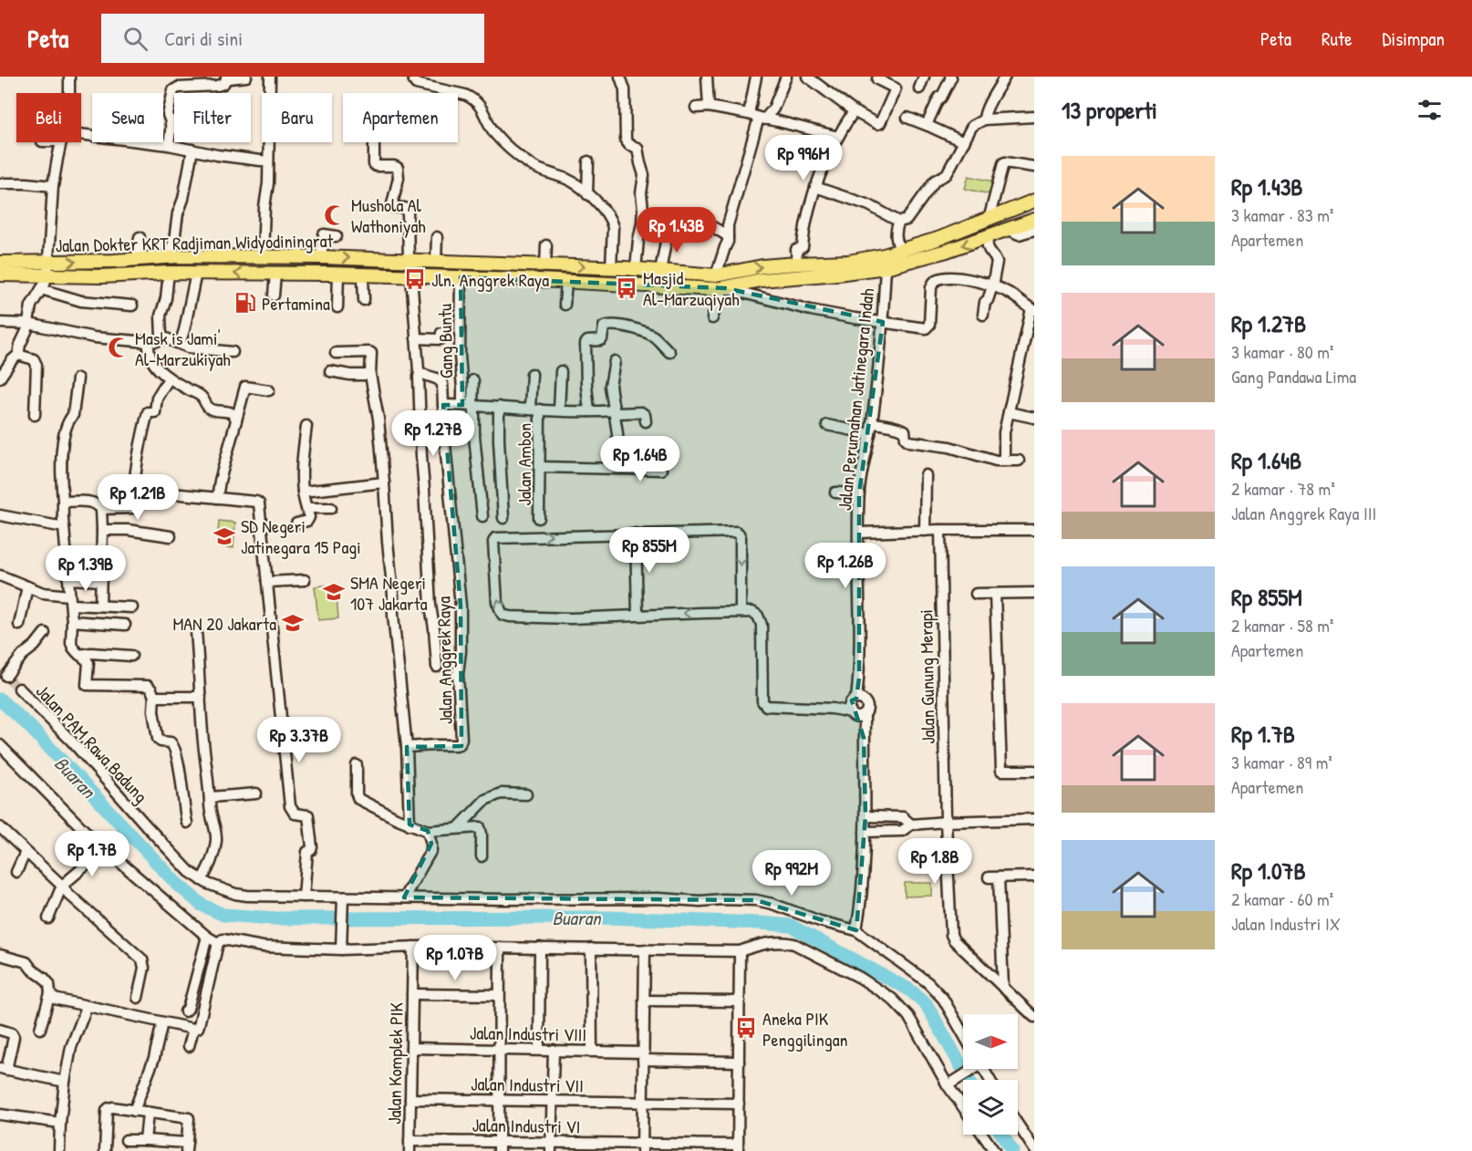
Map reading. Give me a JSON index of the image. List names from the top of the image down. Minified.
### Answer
{"streets":{"main road":["Jalan Dokter KRT Radjiman Widyodiningrat"],"street":["Gang Buntu","Jalan Perumahan Jatinegara Indah","Jalan Ambon","Jalan Anggrek Raya","Jalan Gunung Merapi","Jalan PAM Rawa Badung","Jalan Industri VIII","Jalan Komplek PIK","Jalan Industri VII","Jalan Industri VI"]},"crossings":[["Jalan Dokter KRT Radjiman Widyodiningrat","Gang Buntu"],["Jalan Dokter KRT Radjiman Widyodiningrat","Jalan Perumahan Jatinegara Indah"],["Jalan Perumahan Jatinegara Indah","Jalan PAM Rawa Badung"],["Jalan Industri VIII","Jalan Komplek PIK"],["Jalan Komplek PIK","Jalan Industri VII"],["Jalan Komplek PIK","Jalan Industri VI"]],"water":["Buaran"],"places":{"mosque":["Mushola Al Wathoniyah","Mask is Jami' Al-Marzukiyah"],"bus stop":["Jln. Anggrek Raya","Masjid Al-Marzuqiyah","Aneka PIK Penggilingan"],"fuel station":["Pertamina"],"school or university":["SD Negeri Jatinegara 15 Pagi","SMA Negeri 107 Jakarta","MAN 20 Jakarta"]},"north":"right","page":{"header":"Peta","search":"Cari di sini","nav":["Peta","Rute","Disimpan"],"heading":"13 properti","chip":["Beli","Sewa","Filter","Baru","Apartemen"],"price":["Rp 996M","Rp 1.43B","Rp 1.27B","Rp 1.64B","Rp 1.21B","Rp 855M","Rp 1.26B","Rp 1.39B","Rp 3.37B","Rp 1.7B","Rp 1.8B","Rp 992M","Rp 1.07B"],"list":[{"name":"Rp 1.43B","note":"3 kamar · 83 m² · Apartemen"},{"name":"Rp 1.27B","note":"3 kamar · 80 m² · Gang Pandawa Lima"},{"name":"Rp 1.64B","note":"2 kamar · 78 m² · Jalan Anggrek Raya III"},{"name":"Rp 855M","note":"2 kamar · 58 m² · Apartemen"},{"name":"Rp 1.7B","note":"3 kamar · 89 m² · Apartemen"},{"name":"Rp 1.07B","note":"2 kamar · 60 m² · Jalan Industri IX"}]}}
